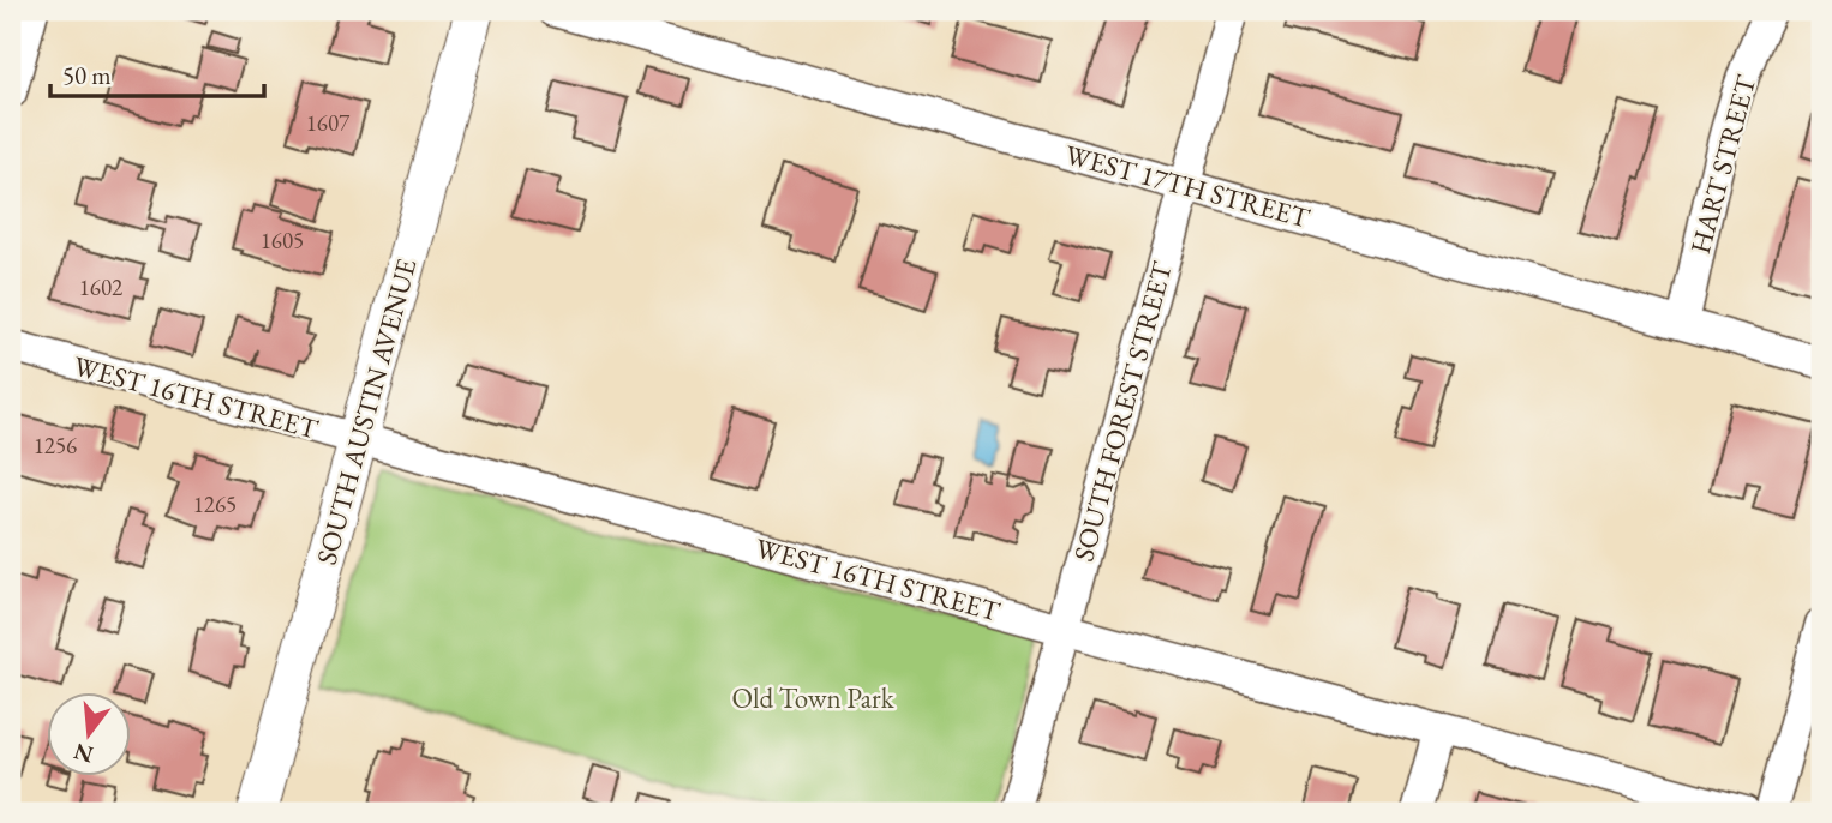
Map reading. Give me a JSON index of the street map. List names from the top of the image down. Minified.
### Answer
{"streets":{"main road":["SOUTH AUSTIN AVENUE"],"street":["HART STREET","WEST 17TH STREET","WEST 16TH STREET","SOUTH FOREST STREET"]},"crossings":[["HART STREET","WEST 17TH STREET"],["WEST 17TH STREET","SOUTH FOREST STREET"],["WEST 16TH STREET","SOUTH AUSTIN AVENUE"],["WEST 16TH STREET","SOUTH FOREST STREET"]],"parks":["Old Town Park"],"house_numbers":["1607","1605","1602","1256","1265"],"scale_bar":"50 m","north":"bottom"}
